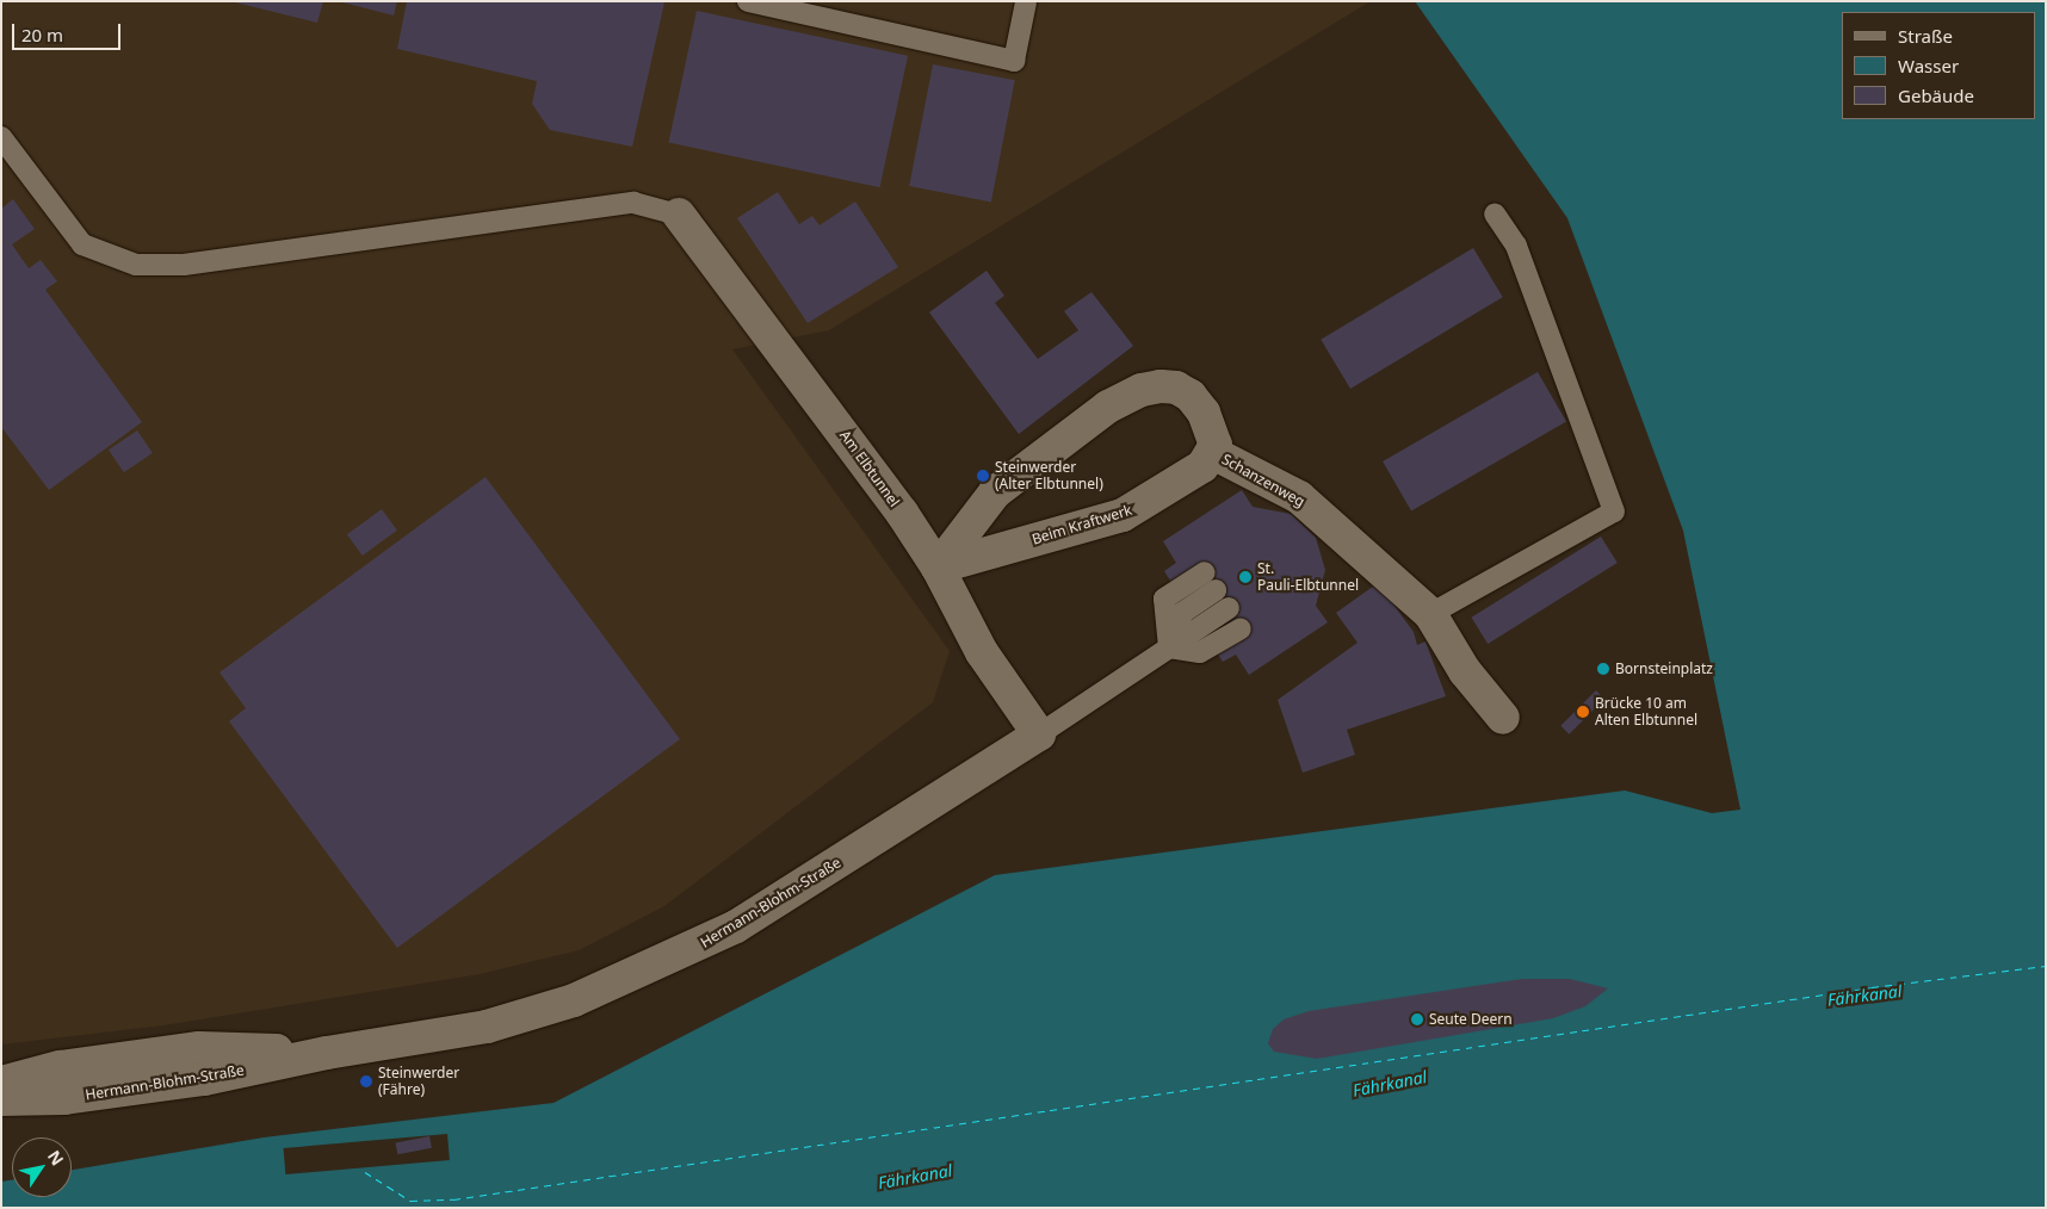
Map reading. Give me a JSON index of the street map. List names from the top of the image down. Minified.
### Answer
{"streets":{"street":["Am Elbtunnel","Schanzenweg","Beim Kraftwerk","Hermann-Blohm-Straße"]},"crossings":[["Am Elbtunnel","Beim Kraftwerk"],["Am Elbtunnel","Hermann-Blohm-Straße"],["Schanzenweg","Beim Kraftwerk"]],"water":["Fährkanal"],"places":["Steinwerder (Alter Elbtunnel)","St. Pauli-Elbtunnel","Bornsteinplatz","Brücke 10 am Alten Elbtunnel","Seute Deern","Steinwerder (Fähre)"],"legend":["Straße","Wasser","Gebäude"],"scale_bar":"20 m","north":"top right"}
